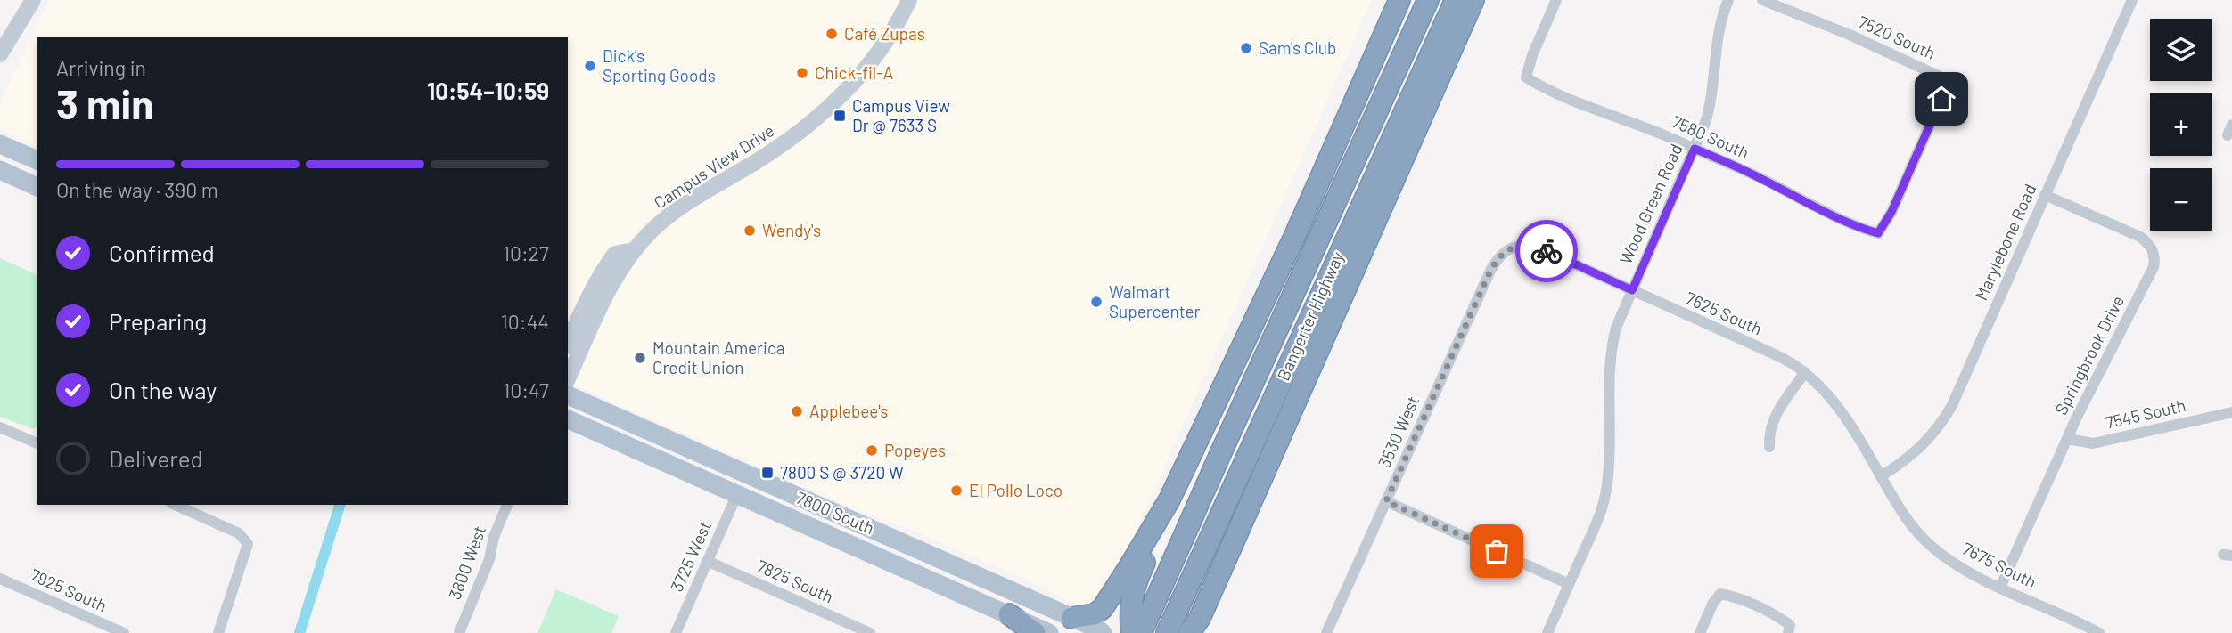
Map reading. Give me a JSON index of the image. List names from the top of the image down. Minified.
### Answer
{"streets":{"highway":["Bangerter Highway"],"main road":["7800 South"],"street":["7520 South","7580 South","Campus View Drive","Wood Green Road","Marylebone Road","7625 South","Springbrook Drive","7545 South","3530 West","3725 West","3800 West","7675 South","7825 South","7925 South"]},"crossings":[["7520 South","7580 South"],["7580 South","Wood Green Road"],["Wood Green Road","7625 South"],["Marylebone Road","7625 South"],["Marylebone Road","Springbrook Drive"],["Marylebone Road","7675 South"],["7625 South","3530 West"],["7625 South","7675 South"],["Springbrook Drive","7545 South"],["Springbrook Drive","7675 South"],["7800 South","3725 West"],["3725 West","7825 South"]],"places":{"other":["Café Zupas","Sam's Club","Dick's Sporting Goods","Chick-fil-A","Wendy's","Walmart Supercenter","Mountain America Credit Union","Applebee's","Popeyes","El Pollo Loco"],"transit":["Campus View Dr @ 7633 S","7800 S @ 3720 W"]},"page":{"map_buttons":["+","−"],"heading":["3 min","Arriving in","10:54–10:59"],"bar":"On the way · 390 m","list":[["Confirmed","10:27"],["Preparing","10:44"],["On the way","10:47"],"Delivered"]}}
